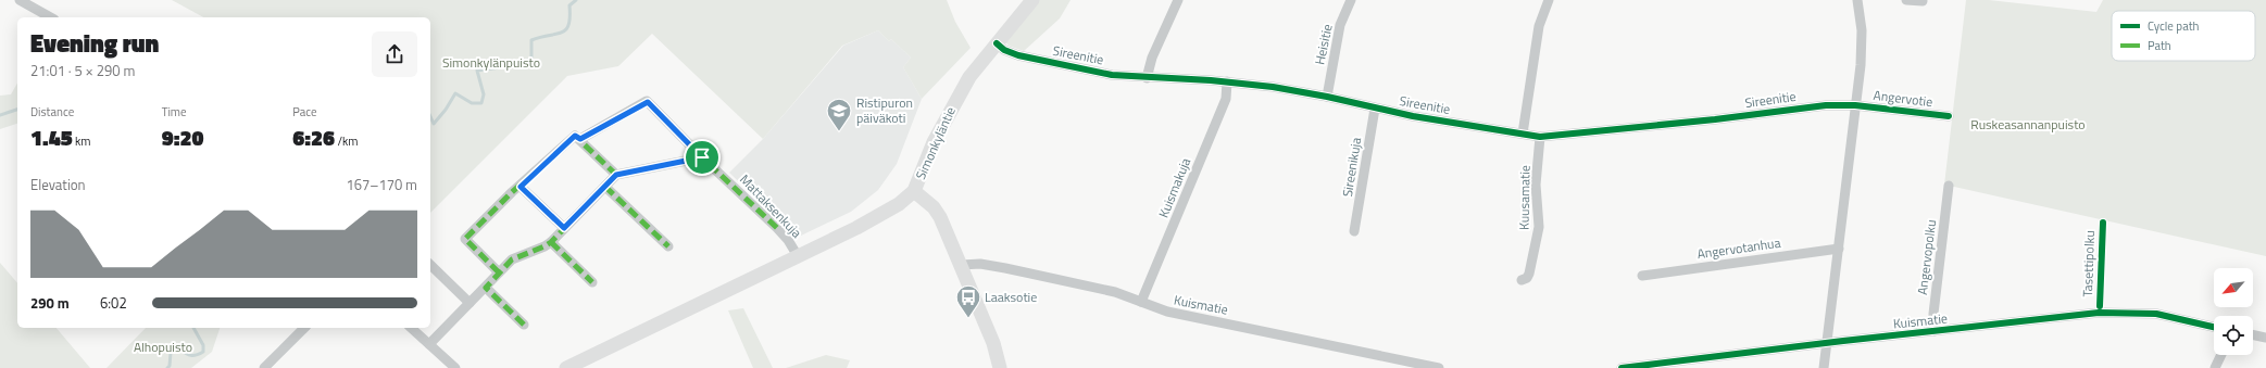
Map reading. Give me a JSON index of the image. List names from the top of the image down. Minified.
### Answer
{"streets":{"main road":["Simonkyläntie"],"street":["Heisitie","Sireenitie","Angervotie","Sireenikuja","Kuismakuja","Kuusamatie","Mattaksenkuja","Angervotanhua","Angervopolku","Kuismatie"],"cycle path":["Tasettipolku"]},"crossings":[["Heisitie","Sireenitie"],["Sireenitie","Angervotie"],["Sireenitie","Simonkyläntie"],["Sireenitie","Sireenikuja"],["Sireenitie","Kuismakuja"],["Sireenitie","Kuusamatie"],["Angervotie","Angervotanhua"],["Angervotie","Kuismatie"],["Simonkyläntie","Kuismatie"],["Kuismakuja","Kuismatie"],["Angervopolku","Kuismatie"]],"parks":["Simonkylänpuisto","Ruskeasannanpuisto","Alhopuisto"],"places":{"school or university":["Ristipuron päiväkoti"],"bus stop":["Laaksotie"]},"legend":["Cycle path","Path"],"north":"bottom left","page":{"heading":["Evening run","21:01 · 5 × 290 m"],"stats":[["Distance","1.45 km"],["Time","9:20"],["Pace","6:26 /km"]],"chart":["Elevation","167–170 m"],"list":[{"name":"290 m","note":"6:02"}]}}
